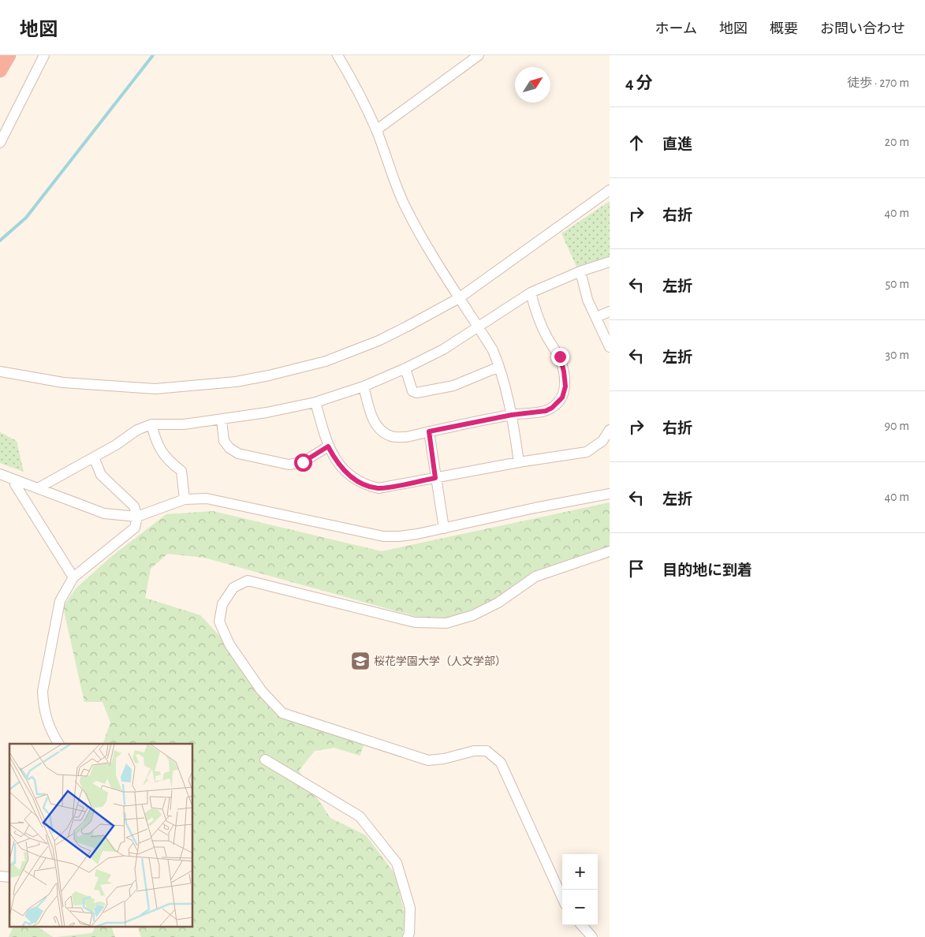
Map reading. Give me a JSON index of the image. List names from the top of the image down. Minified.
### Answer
{"places":{"school or university":["桜花学園大学（人文学部）"]},"north":"top right","page":{"header":"地図","nav":["ホーム","地図","概要","お問い合わせ"],"heading":["4 分","徒歩 · 270 m"],"list":[["直進","20 m"],["右折","40 m"],["左折","50 m"],["左折","30 m"],["右折","90 m"],["左折","40 m"],"目的地に到着"],"map_buttons":["+","−"]}}
